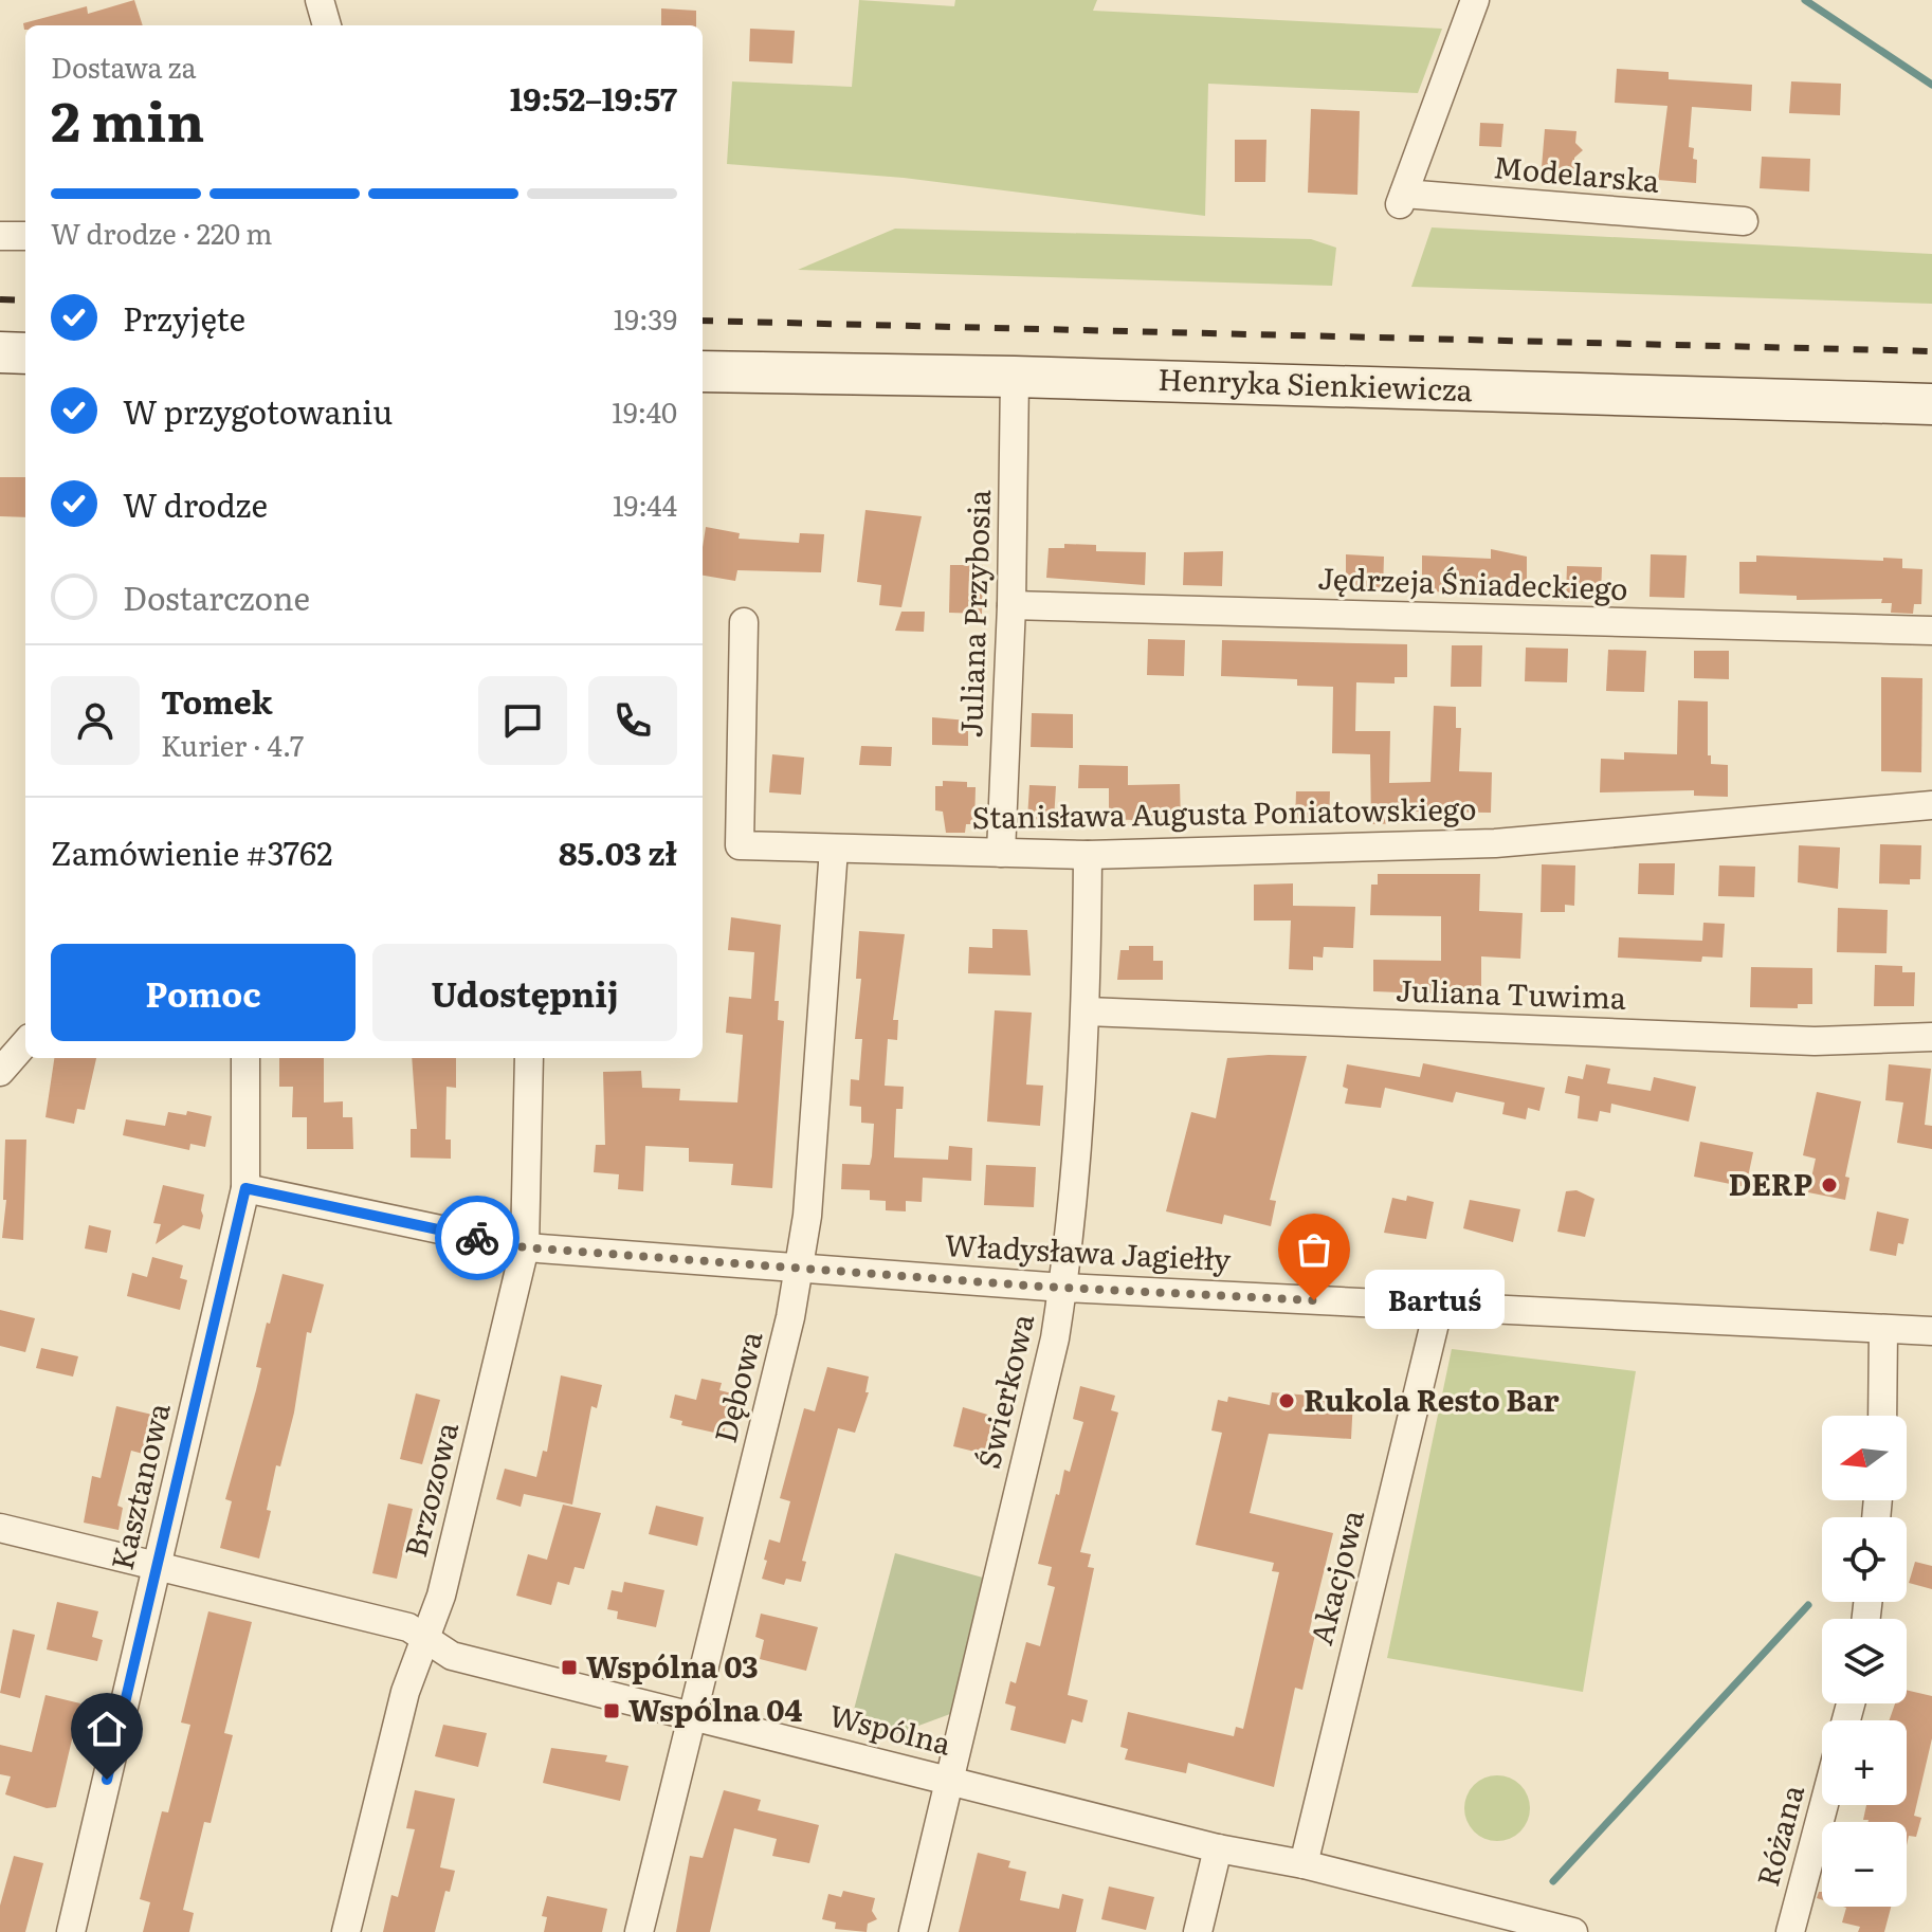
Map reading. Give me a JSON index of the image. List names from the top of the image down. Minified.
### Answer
{"streets":{"main road":["Henryka Sienkiewicza"],"street":["Modelarska","Jędrzeja Śniadeckiego","Juliana Przybosia","Stanisława Augusta Poniatowskiego","Juliana Tuwima","Władysława Jagiełły","Dębowa","Świerkowa","Kasztanowa","Brzozowa","Akacjowa","Wspólna","Różana"]},"crossings":[["Henryka Sienkiewicza","Juliana Przybosia"],["Jędrzeja Śniadeckiego","Juliana Przybosia"],["Juliana Przybosia","Stanisława Augusta Poniatowskiego"],["Stanisława Augusta Poniatowskiego","Dębowa"],["Stanisława Augusta Poniatowskiego","Świerkowa"],["Juliana Tuwima","Świerkowa"],["Władysława Jagiełły","Dębowa"],["Władysława Jagiełły","Świerkowa"],["Władysława Jagiełły","Kasztanowa"],["Władysława Jagiełły","Brzozowa"],["Władysława Jagiełły","Akacjowa"],["Dębowa","Wspólna"],["Świerkowa","Wspólna"],["Kasztanowa","Wspólna"],["Brzozowa","Wspólna"],["Akacjowa","Wspólna"]],"places":{"other":["DERP","Bartuś","Rukola Resto Bar"],"transit":["Wspólna 03","Wspólna 04"]},"north":"left","page":{"heading":["2 min","Dostawa za","19:52–19:57"],"panel":["Tomek","Kurier · 4.7","Zamówienie #3762","85.03 zł"],"bar":"W drodze · 220 m","list":[["Przyjęte","19:39"],["W przygotowaniu","19:40"],["W drodze","19:44"],"Dostarczone"],"buttons":["Pomoc","Udostępnij"],"bubble":"Bartuś","map_buttons":["+","−"]}}
